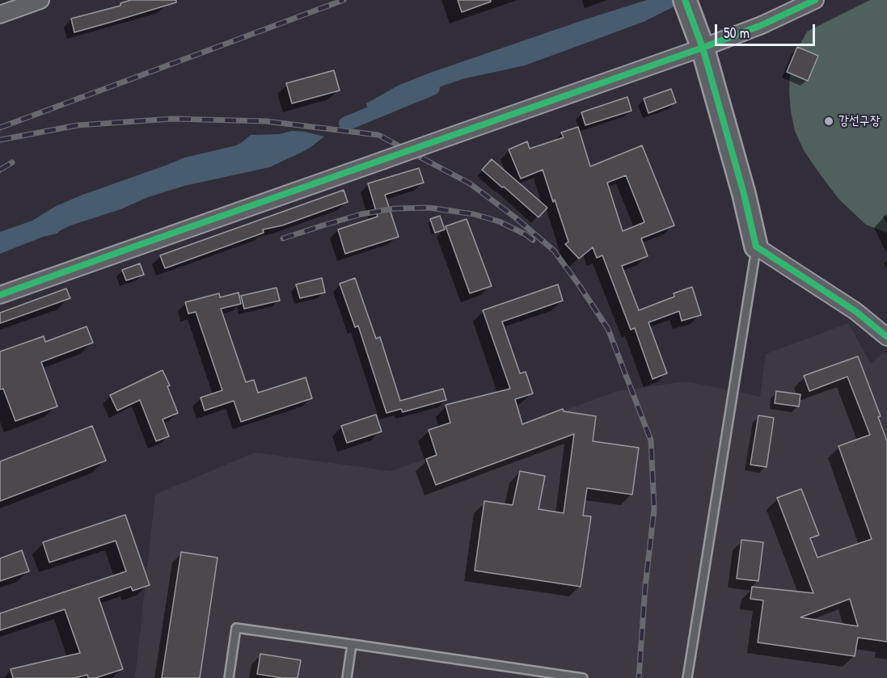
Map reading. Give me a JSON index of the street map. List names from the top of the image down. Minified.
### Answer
{"places":["강선구장"],"scale_bar":"50 m"}
